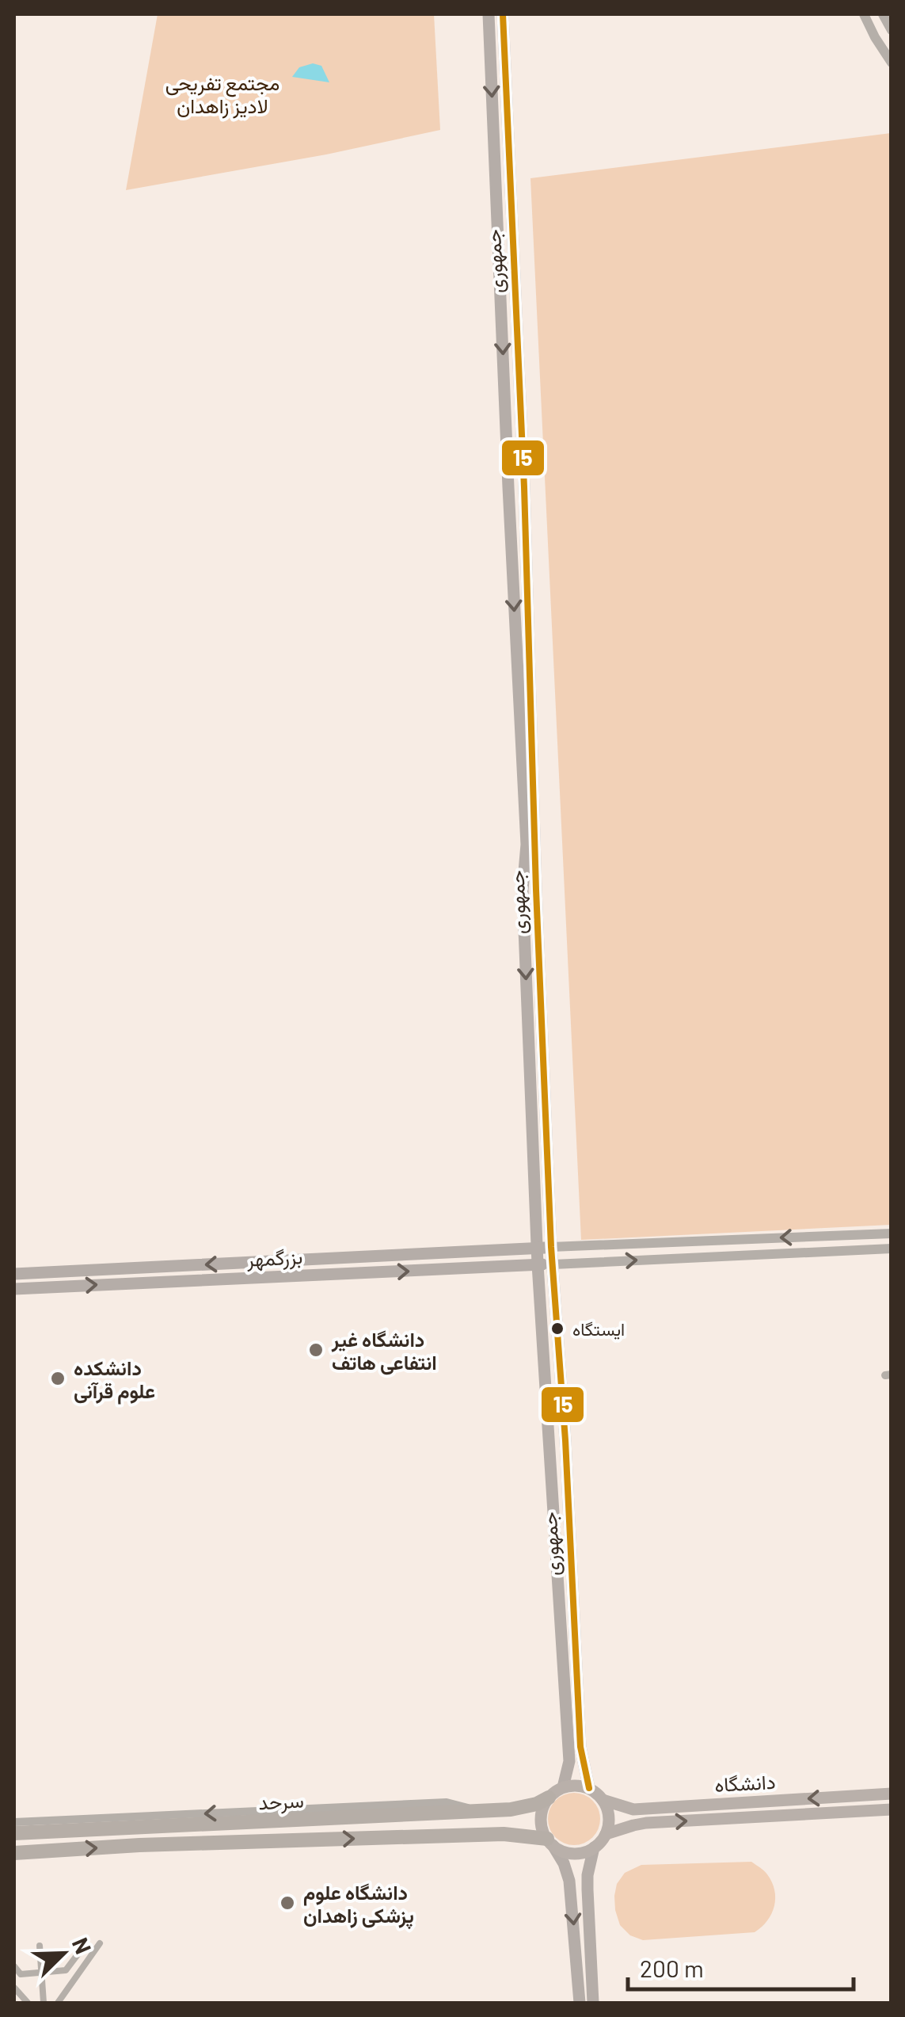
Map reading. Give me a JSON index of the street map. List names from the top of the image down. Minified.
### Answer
{"streets":{"highway":["سرحد"],"main road":["جمهوری","بزرگمهر","دانشگاه"]},"crossings":[["جمهوری","بزرگمهر"],["جمهوری","دانشگاه"],["جمهوری","سرحد"],["دانشگاه","سرحد"]],"parks":["مجتمع تفریحی لادیز زاهدان"],"places":["ایستگاه","دانشگاه غیر انتفاعی هاتف","دانشکده علوم قرآنی","دانشگاه علوم پزشکی زاهدان"],"lines":["transit line 15"],"scale_bar":"200 m","north":"top right"}
